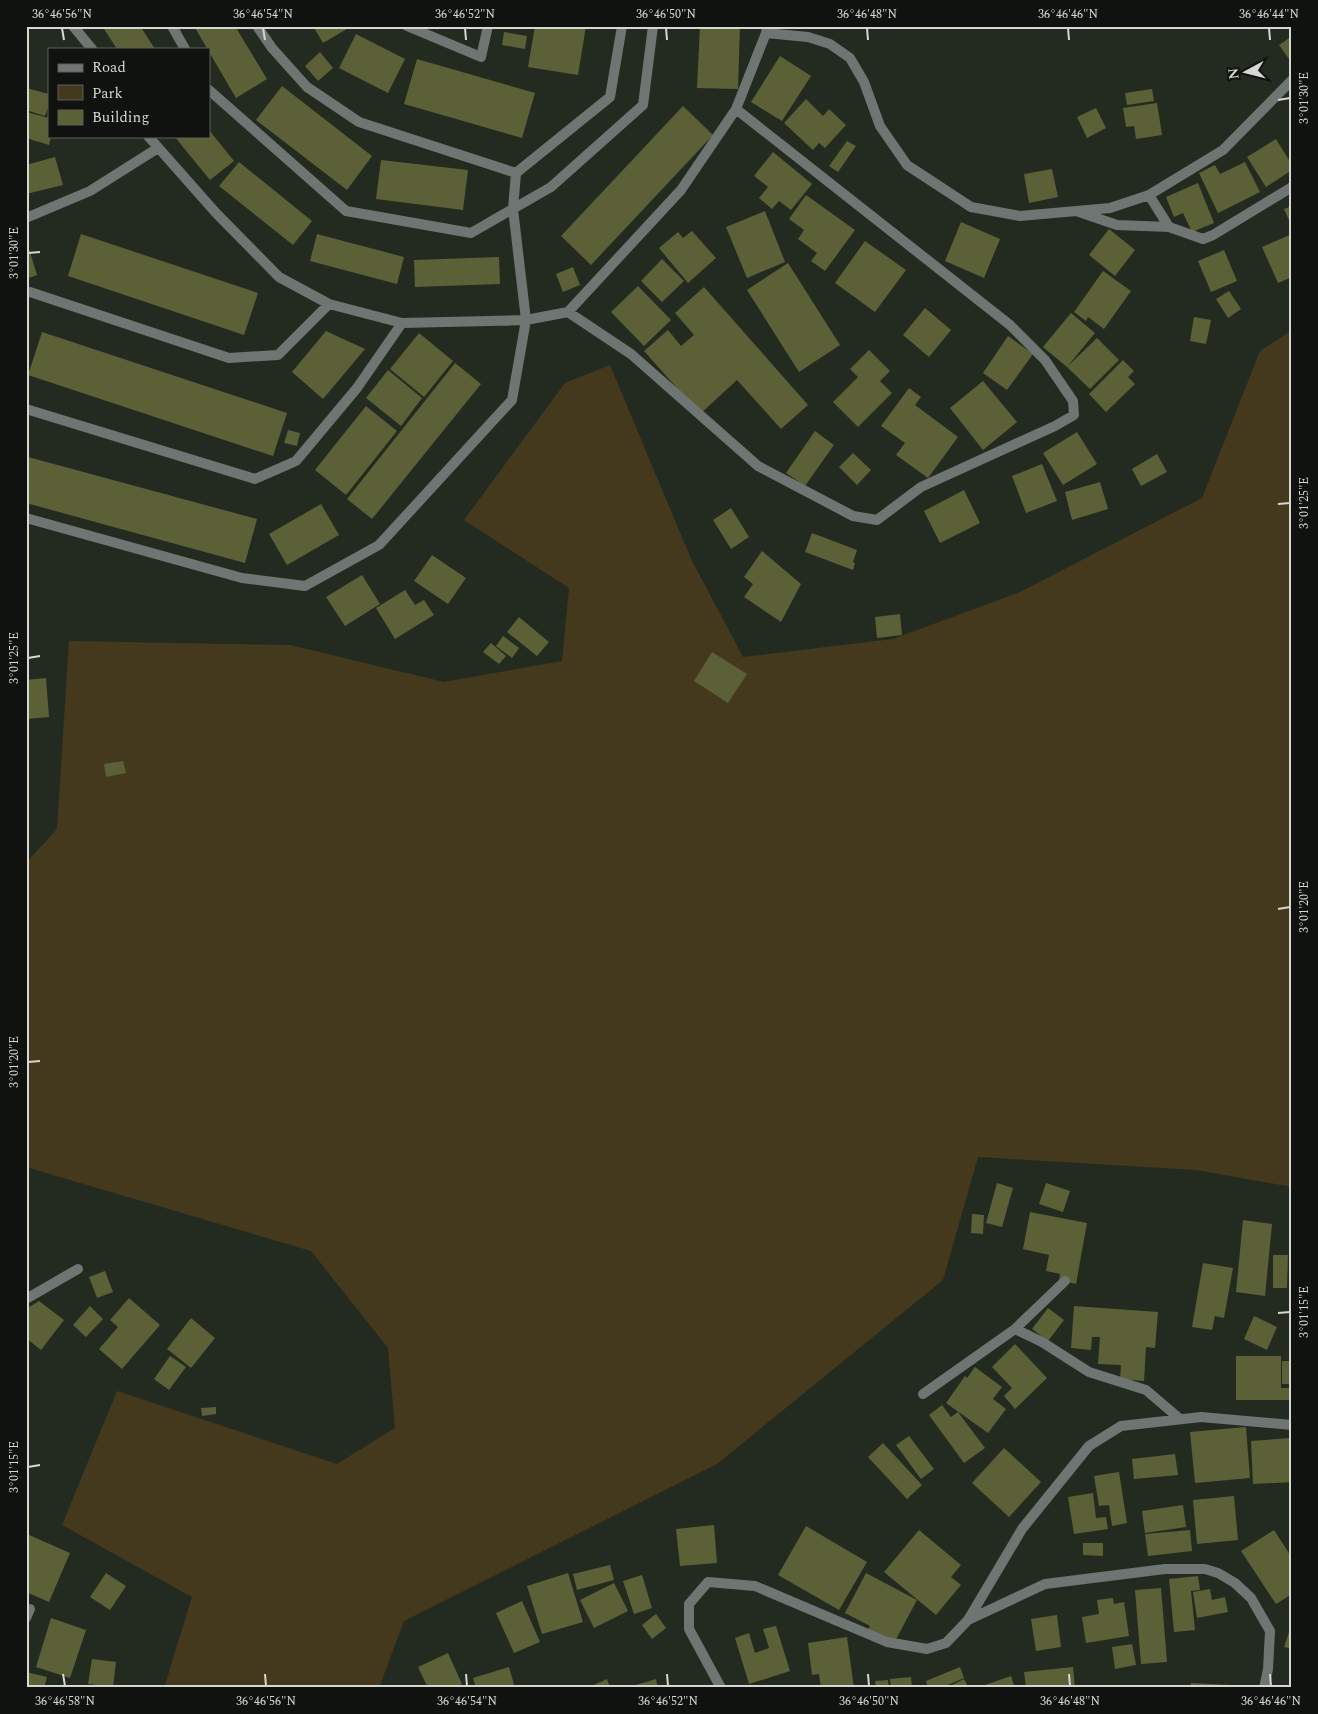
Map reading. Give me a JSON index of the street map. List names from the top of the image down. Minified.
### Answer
{"legend":["Road","Park","Building"],"north":"left","coordinates":["36°46'56\"N","36°46'54\"N","36°46'52\"N","36°46'50\"N","36°46'48\"N","36°46'46\"N","36°46'44\"N","3°01'30\"E","3°01'25\"E","3°01'20\"E","3°01'15\"E","36°46'58\"N"]}
